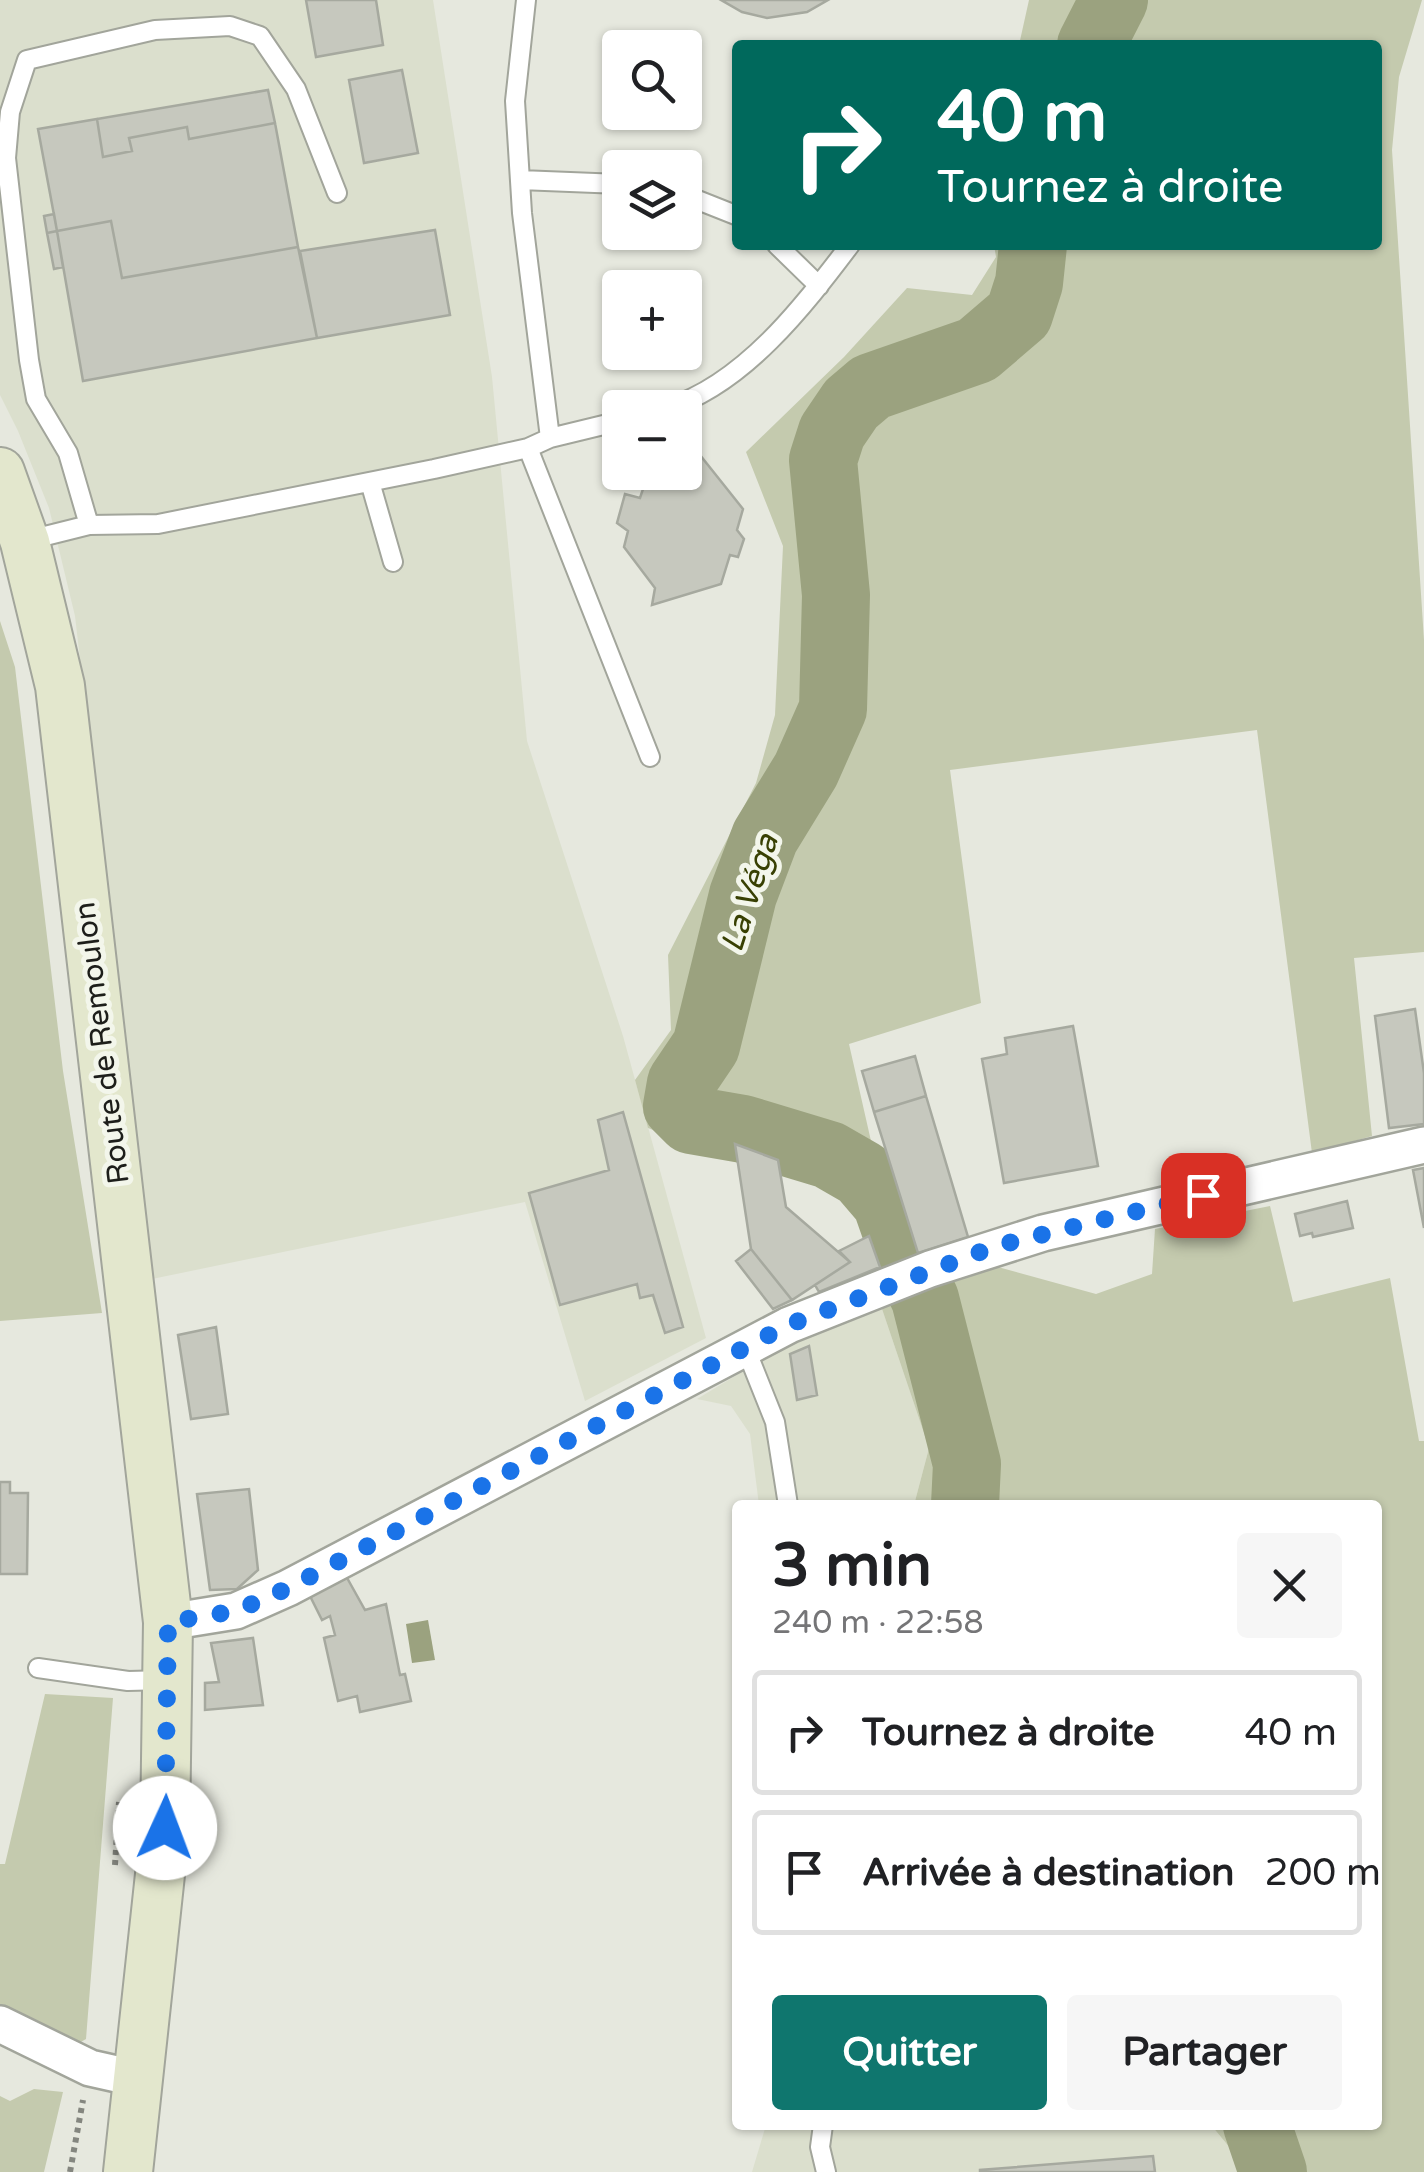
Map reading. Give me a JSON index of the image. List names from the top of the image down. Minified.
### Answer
{"streets":{"main road":["Route de Remoulon"]},"water":["La Véga"],"page":{"map_buttons":["+","−"],"turn":["40 m","Tournez à droite"],"heading":["3 min","240 m · 22:58"],"list":[{"name":"Tournez à droite","value":"40 m"},{"name":"Arrivée à destination","value":"200 m"}],"buttons":["Quitter","Partager"]}}
